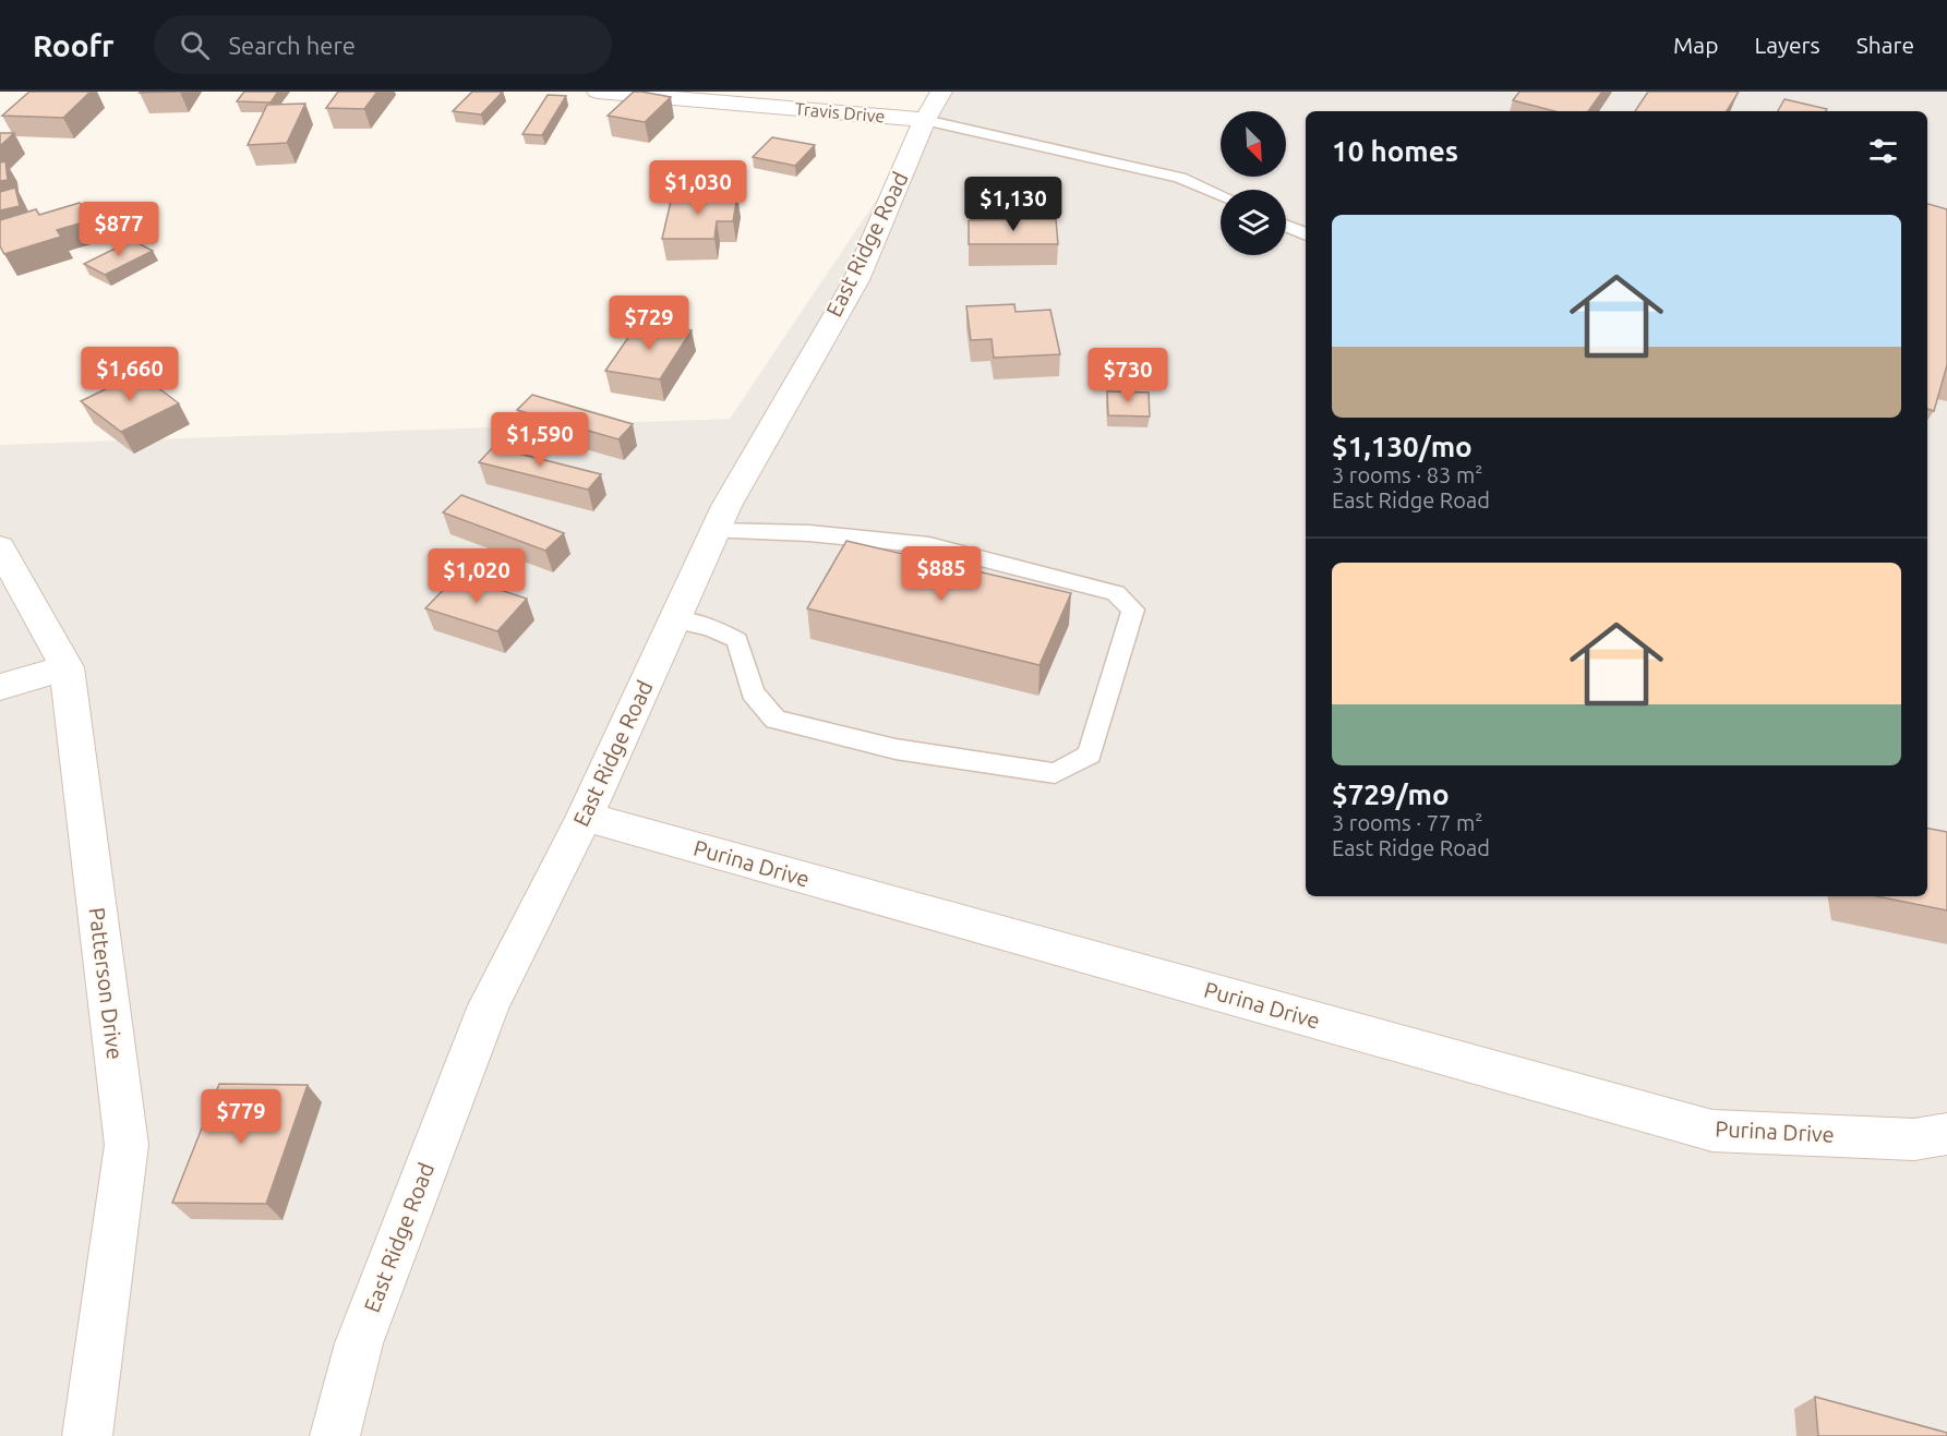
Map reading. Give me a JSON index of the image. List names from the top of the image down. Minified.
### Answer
{"streets":{"street":["Travis Drive","East Ridge Road","Purina Drive","Patterson Drive"]},"crossings":[["Travis Drive","East Ridge Road"],["East Ridge Road","Purina Drive"]],"north":"bottom right","page":{"header":"Roofr","search":"Search here","nav":["Map","Layers","Share"],"heading":"10 homes","price":["$1,030","$1,130","$877","$729","$1,660","$730","$1,590","$885","$1,020","$779"],"list":[{"name":"$1,130/mo","note":"3 rooms · 83 m² · East Ridge Road"},{"name":"$729/mo","note":"3 rooms · 77 m² · East Ridge Road"}]}}
